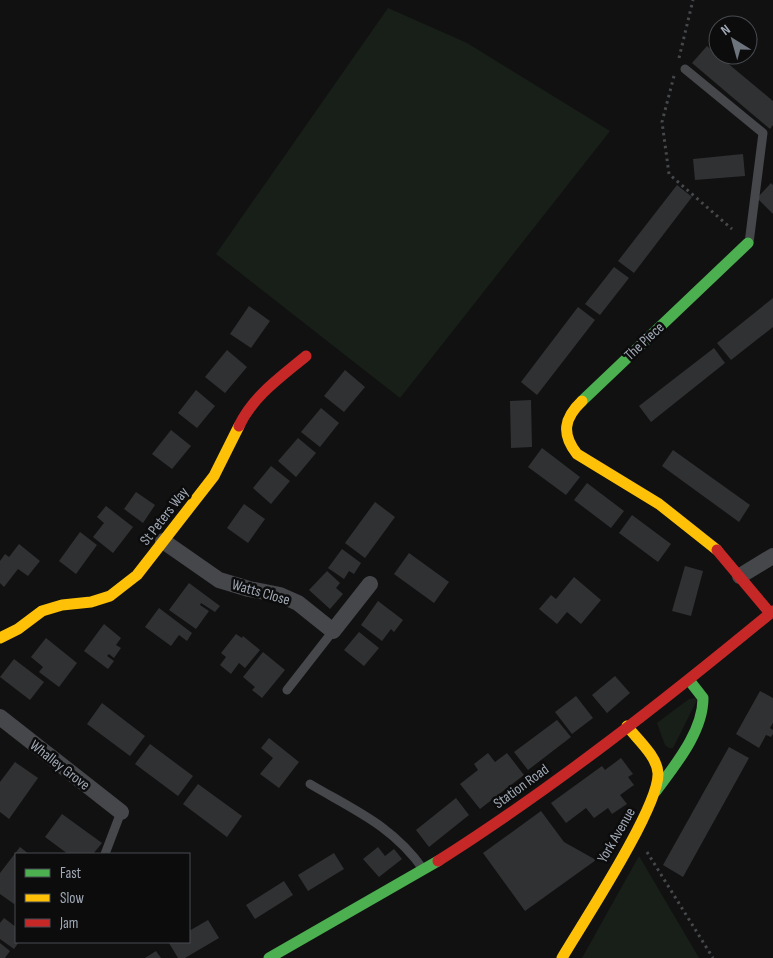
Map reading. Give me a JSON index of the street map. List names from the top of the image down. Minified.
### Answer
{"streets":{"street":["The Piece","St Peters Way","Watts Close","Whalley Grove","Station Road","York Avenue"]},"crossings":[["The Piece","Station Road"],["St Peters Way","Watts Close"],["Station Road","York Avenue"]],"legend":["Fast","Slow","Jam"],"north":"top left"}
